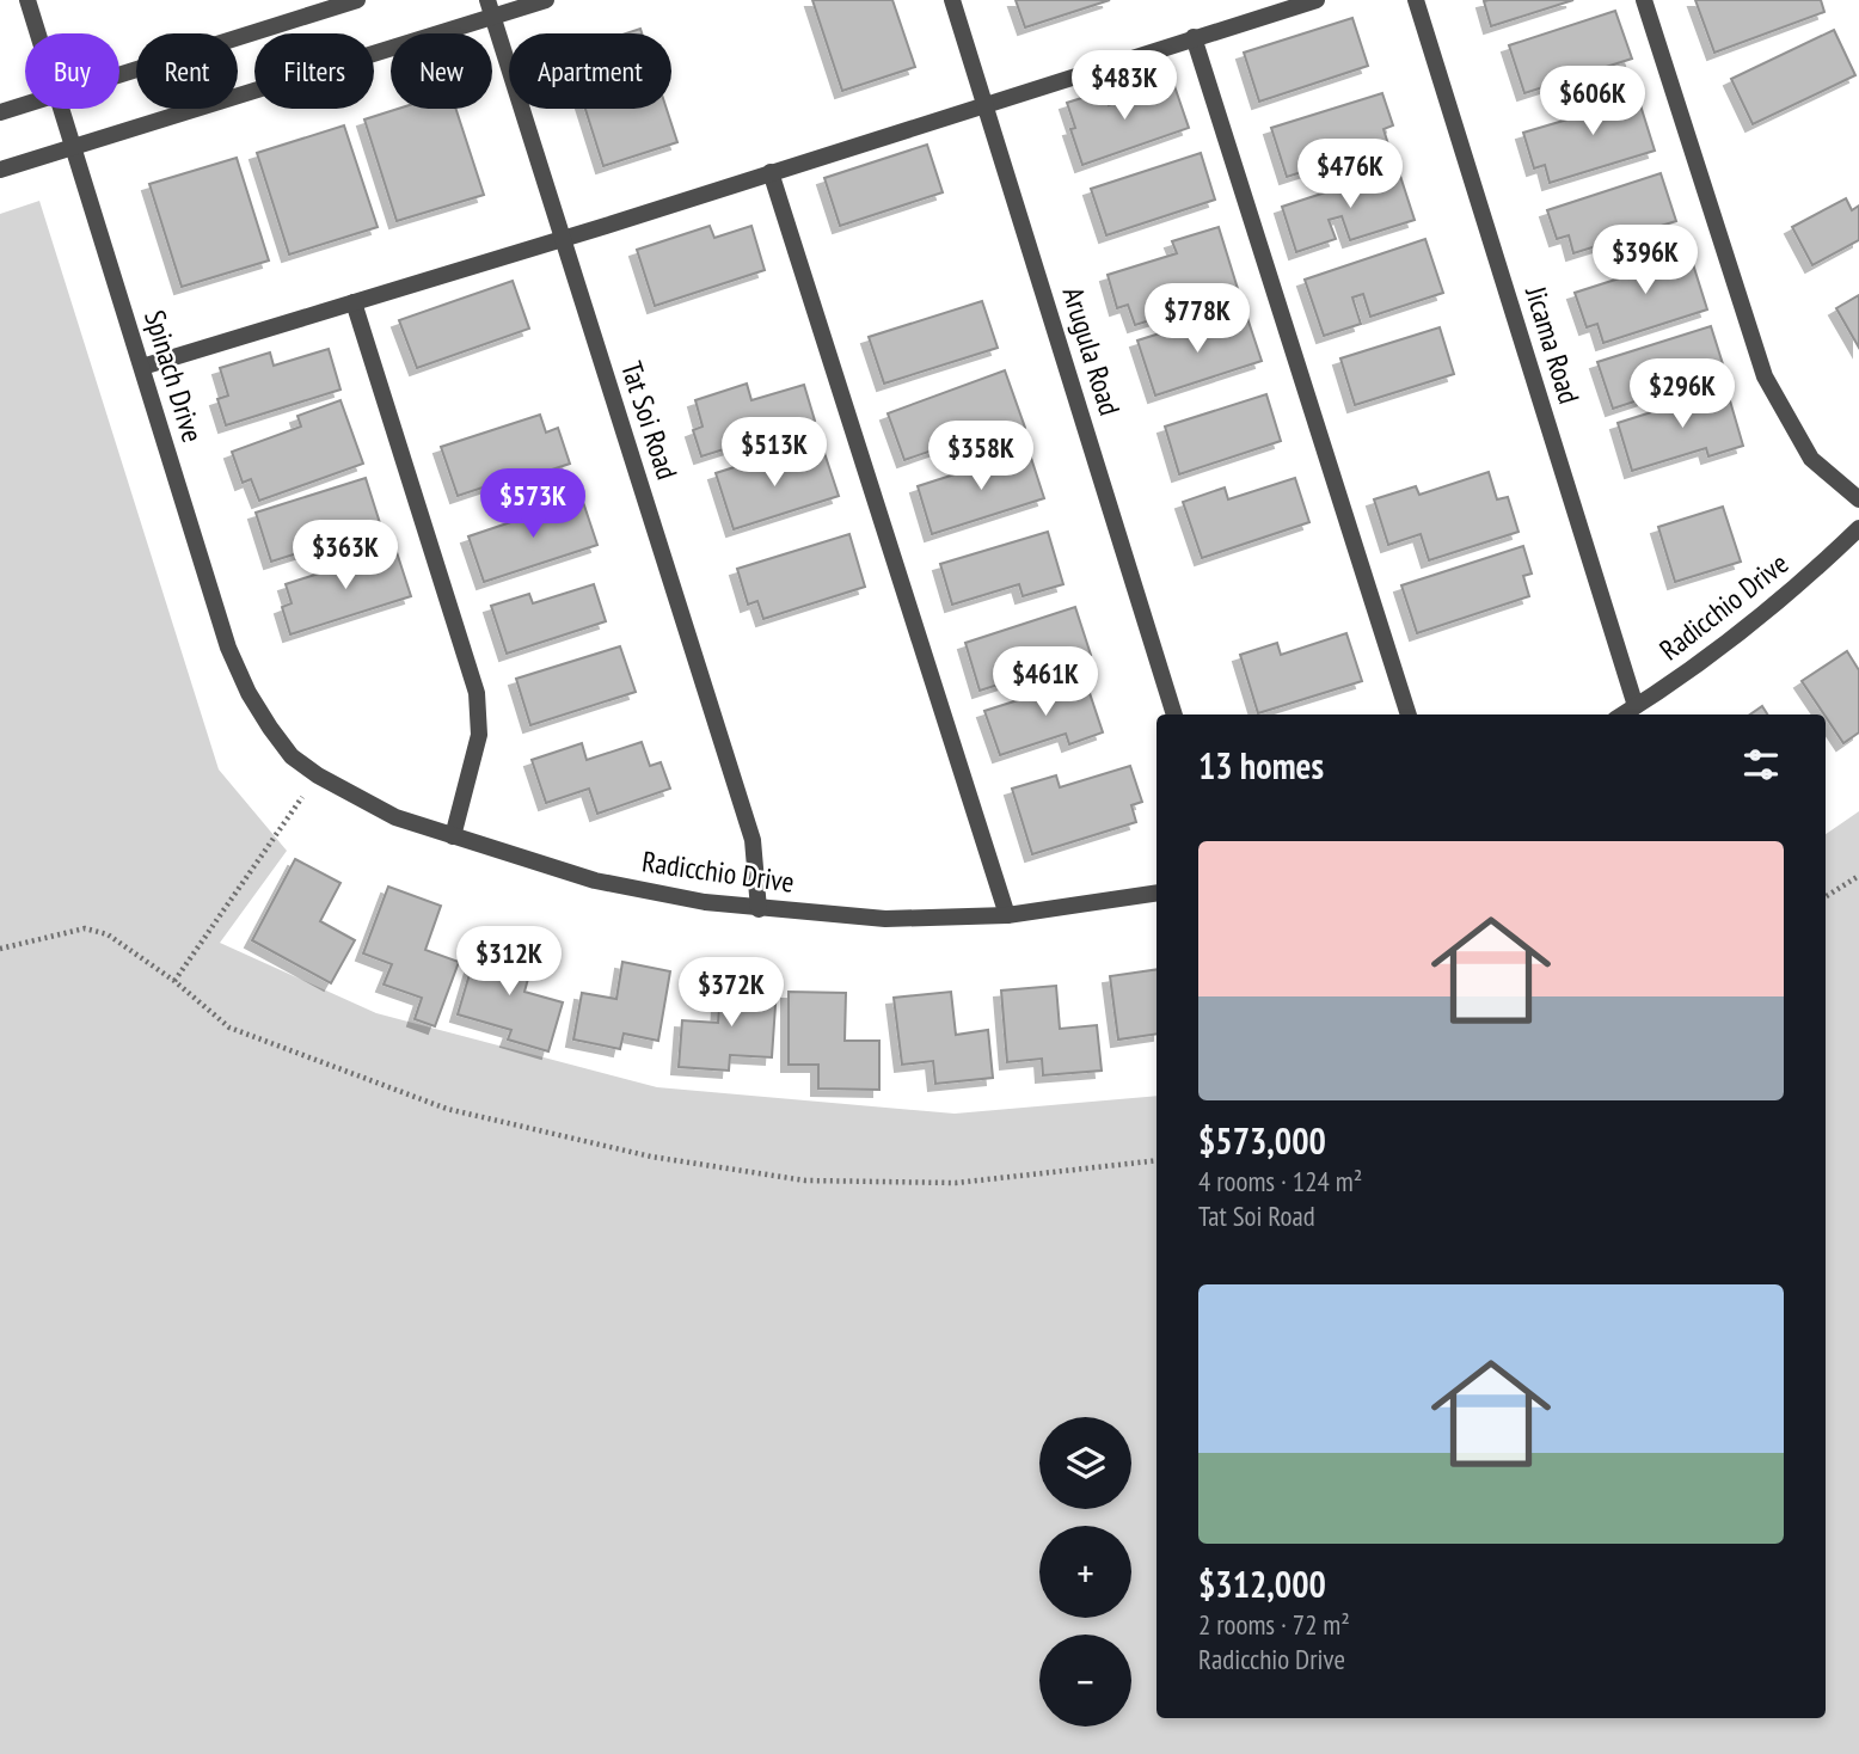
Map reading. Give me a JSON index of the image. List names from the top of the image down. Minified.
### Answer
{"streets":{"street":["Jicama Road","Arugula Road","Spinach Drive","Tat Soi Road","Radicchio Drive"]},"crossings":[["Jicama Road","Radicchio Drive"],["Spinach Drive","Radicchio Drive"],["Tat Soi Road","Radicchio Drive"]],"page":{"chip":["Buy","Rent","Filters","New","Apartment"],"price":["$483K","$606K","$476K","$396K","$778K","$296K","$513K","$358K","$573K","$363K","$461K","$312K","$372K"],"heading":"13 homes","list":[{"name":"$573,000","note":"4 rooms · 124 m² · Tat Soi Road"},{"name":"$312,000","note":"2 rooms · 72 m² · Radicchio Drive"}],"map_buttons":["+","−"]}}
